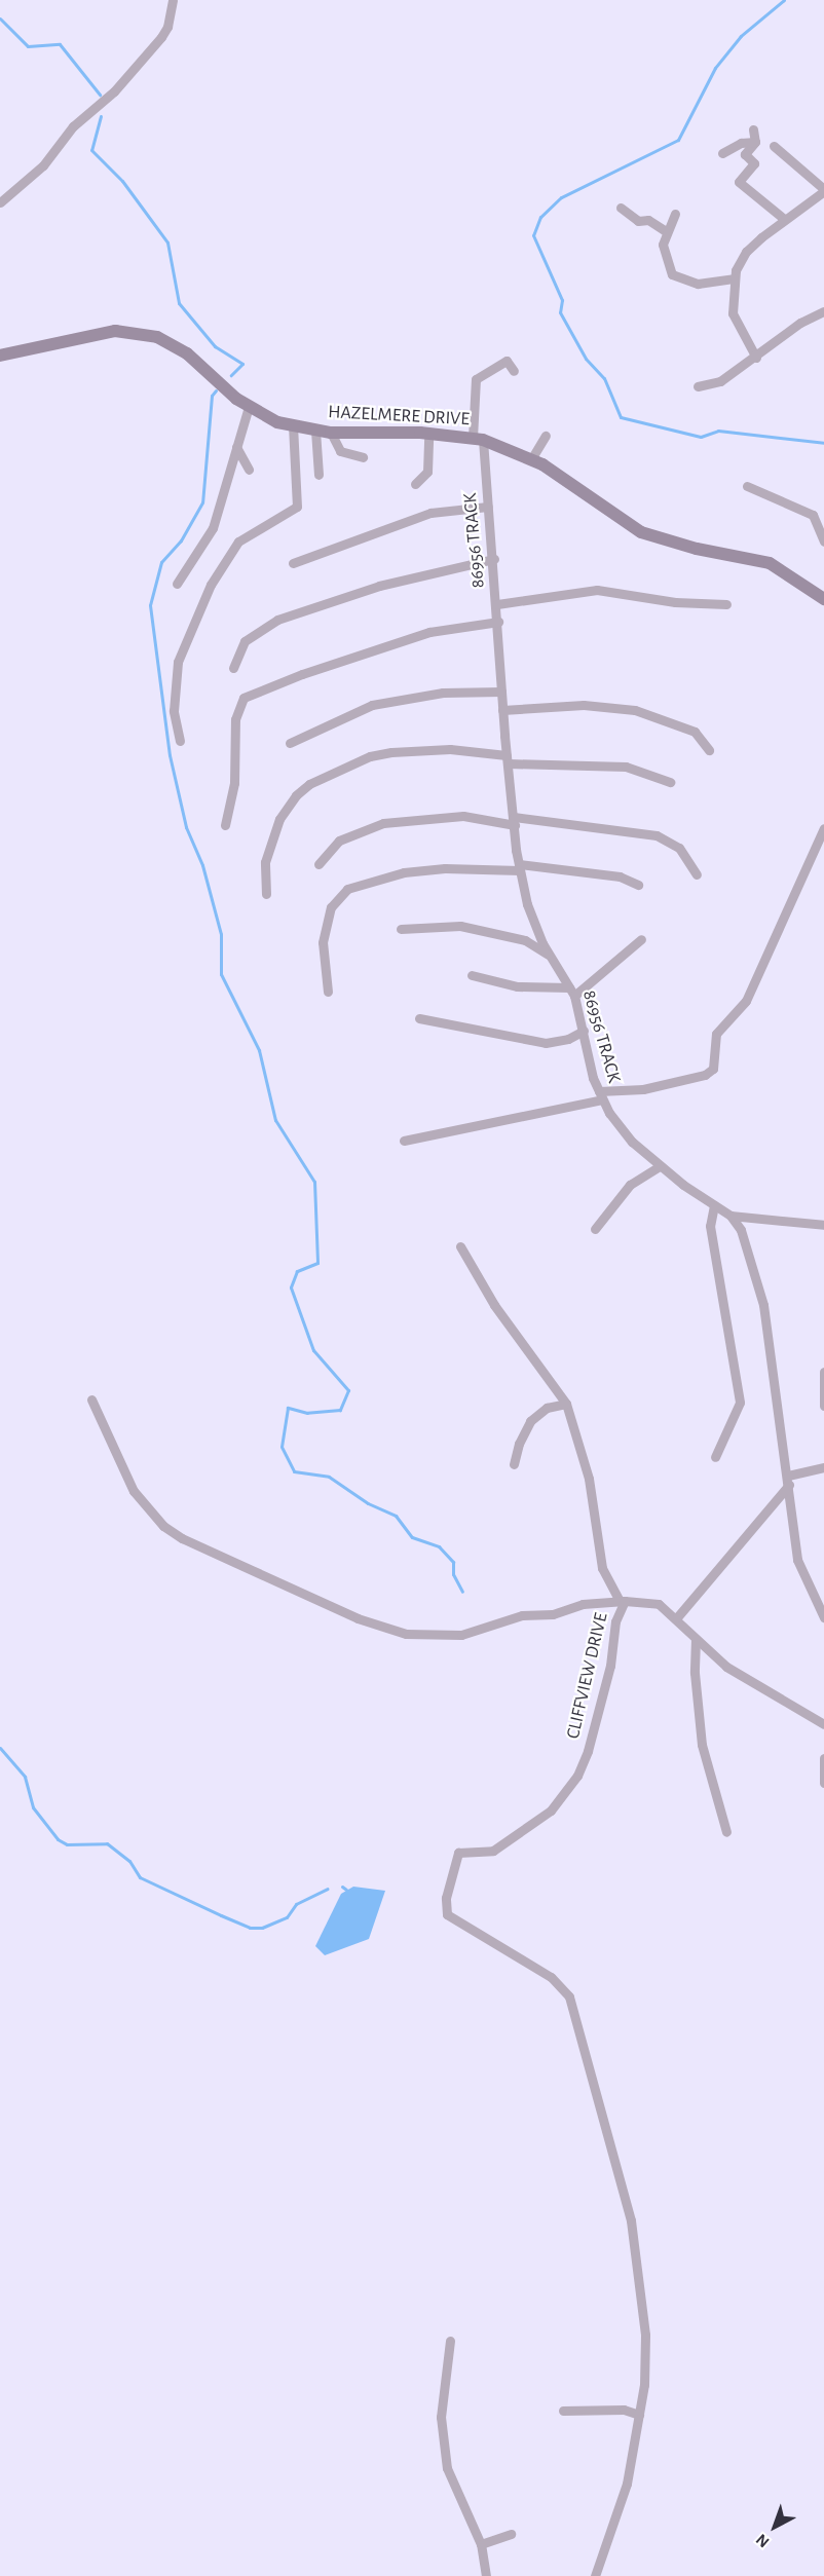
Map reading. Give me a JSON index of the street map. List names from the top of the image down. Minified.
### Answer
{"streets":{"street":["HAZELMERE DRIVE","86956 TRACK","CLIFFVIEW DRIVE"]},"crossings":[["HAZELMERE DRIVE","86956 TRACK"]],"north":"bottom left"}
